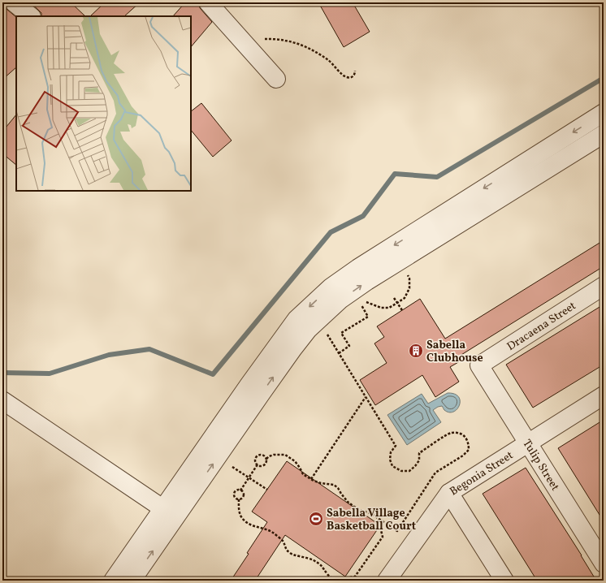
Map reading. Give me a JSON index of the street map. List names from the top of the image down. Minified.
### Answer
{"streets":{"street":["Dracaena Street","Tulip Street","Begonia Street"]},"crossings":[["Dracaena Street","Tulip Street"],["Tulip Street","Begonia Street"]],"places":{"building":["Sabella Clubhouse"],"sports":["Sabella Village Basketball Court"]}}
